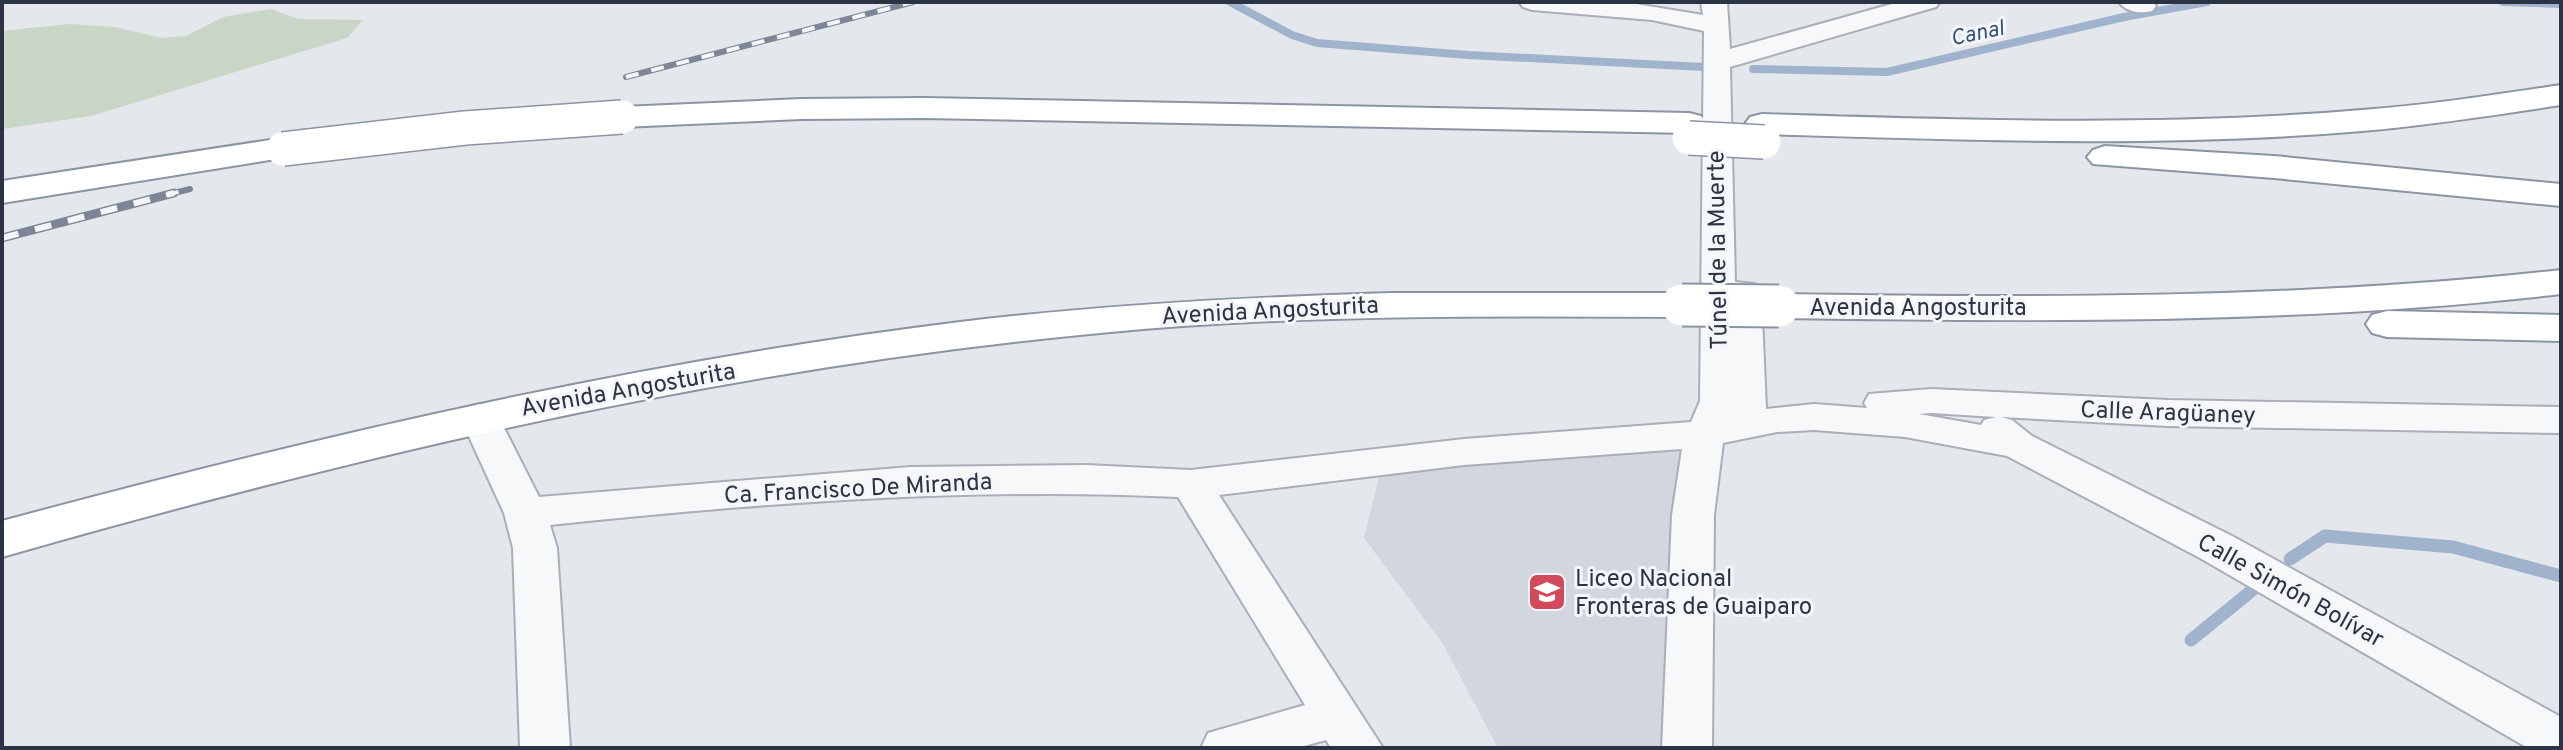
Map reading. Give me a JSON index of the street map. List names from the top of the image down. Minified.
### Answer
{"streets":{"highway":["Avenida Angosturita"],"street":["Túnel de la Muerte","Calle Aragüaney","Ca. Francisco De Miranda","Calle Simón Bolívar"]},"crossings":[["Túnel de la Muerte","Calle Aragüaney"],["Túnel de la Muerte","Ca. Francisco De Miranda"],["Calle Aragüaney","Ca. Francisco De Miranda"]],"water":["Canal"],"places":{"school or university":["Liceo Nacional Fronteras de Guaiparo"]}}
